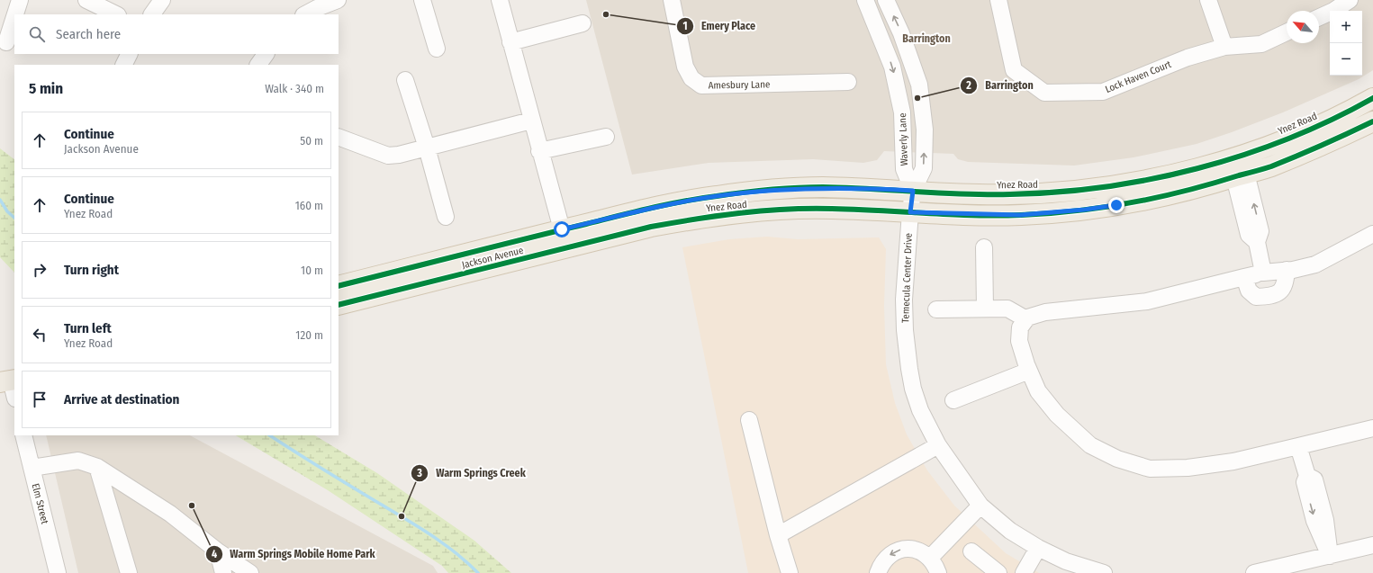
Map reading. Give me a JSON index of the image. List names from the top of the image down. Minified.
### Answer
{"streets":{"main road":["Ynez Road","Jackson Avenue"],"street":["Lock Haven Court","Amesbury Lane","Waverly Lane","Temecula Center Drive","Elm Street"]},"crossings":[["Ynez Road","Waverly Lane"],["Ynez Road","Jackson Avenue"],["Ynez Road","Temecula Center Drive"],["Waverly Lane","Temecula Center Drive"]],"districts":["Barrington"],"places":["Emery Place","Barrington","Warm Springs Mobile Home Park","Warm Springs Creek"],"north":"top left","page":{"map_buttons":["+","−"],"search":"Search here","heading":["5 min","Walk · 340 m"],"list":[["Continue","Jackson Avenue","50 m"],["Continue","Ynez Road","160 m"],["Turn right","10 m"],["Turn left","Ynez Road","120 m"],"Arrive at destination"]}}
